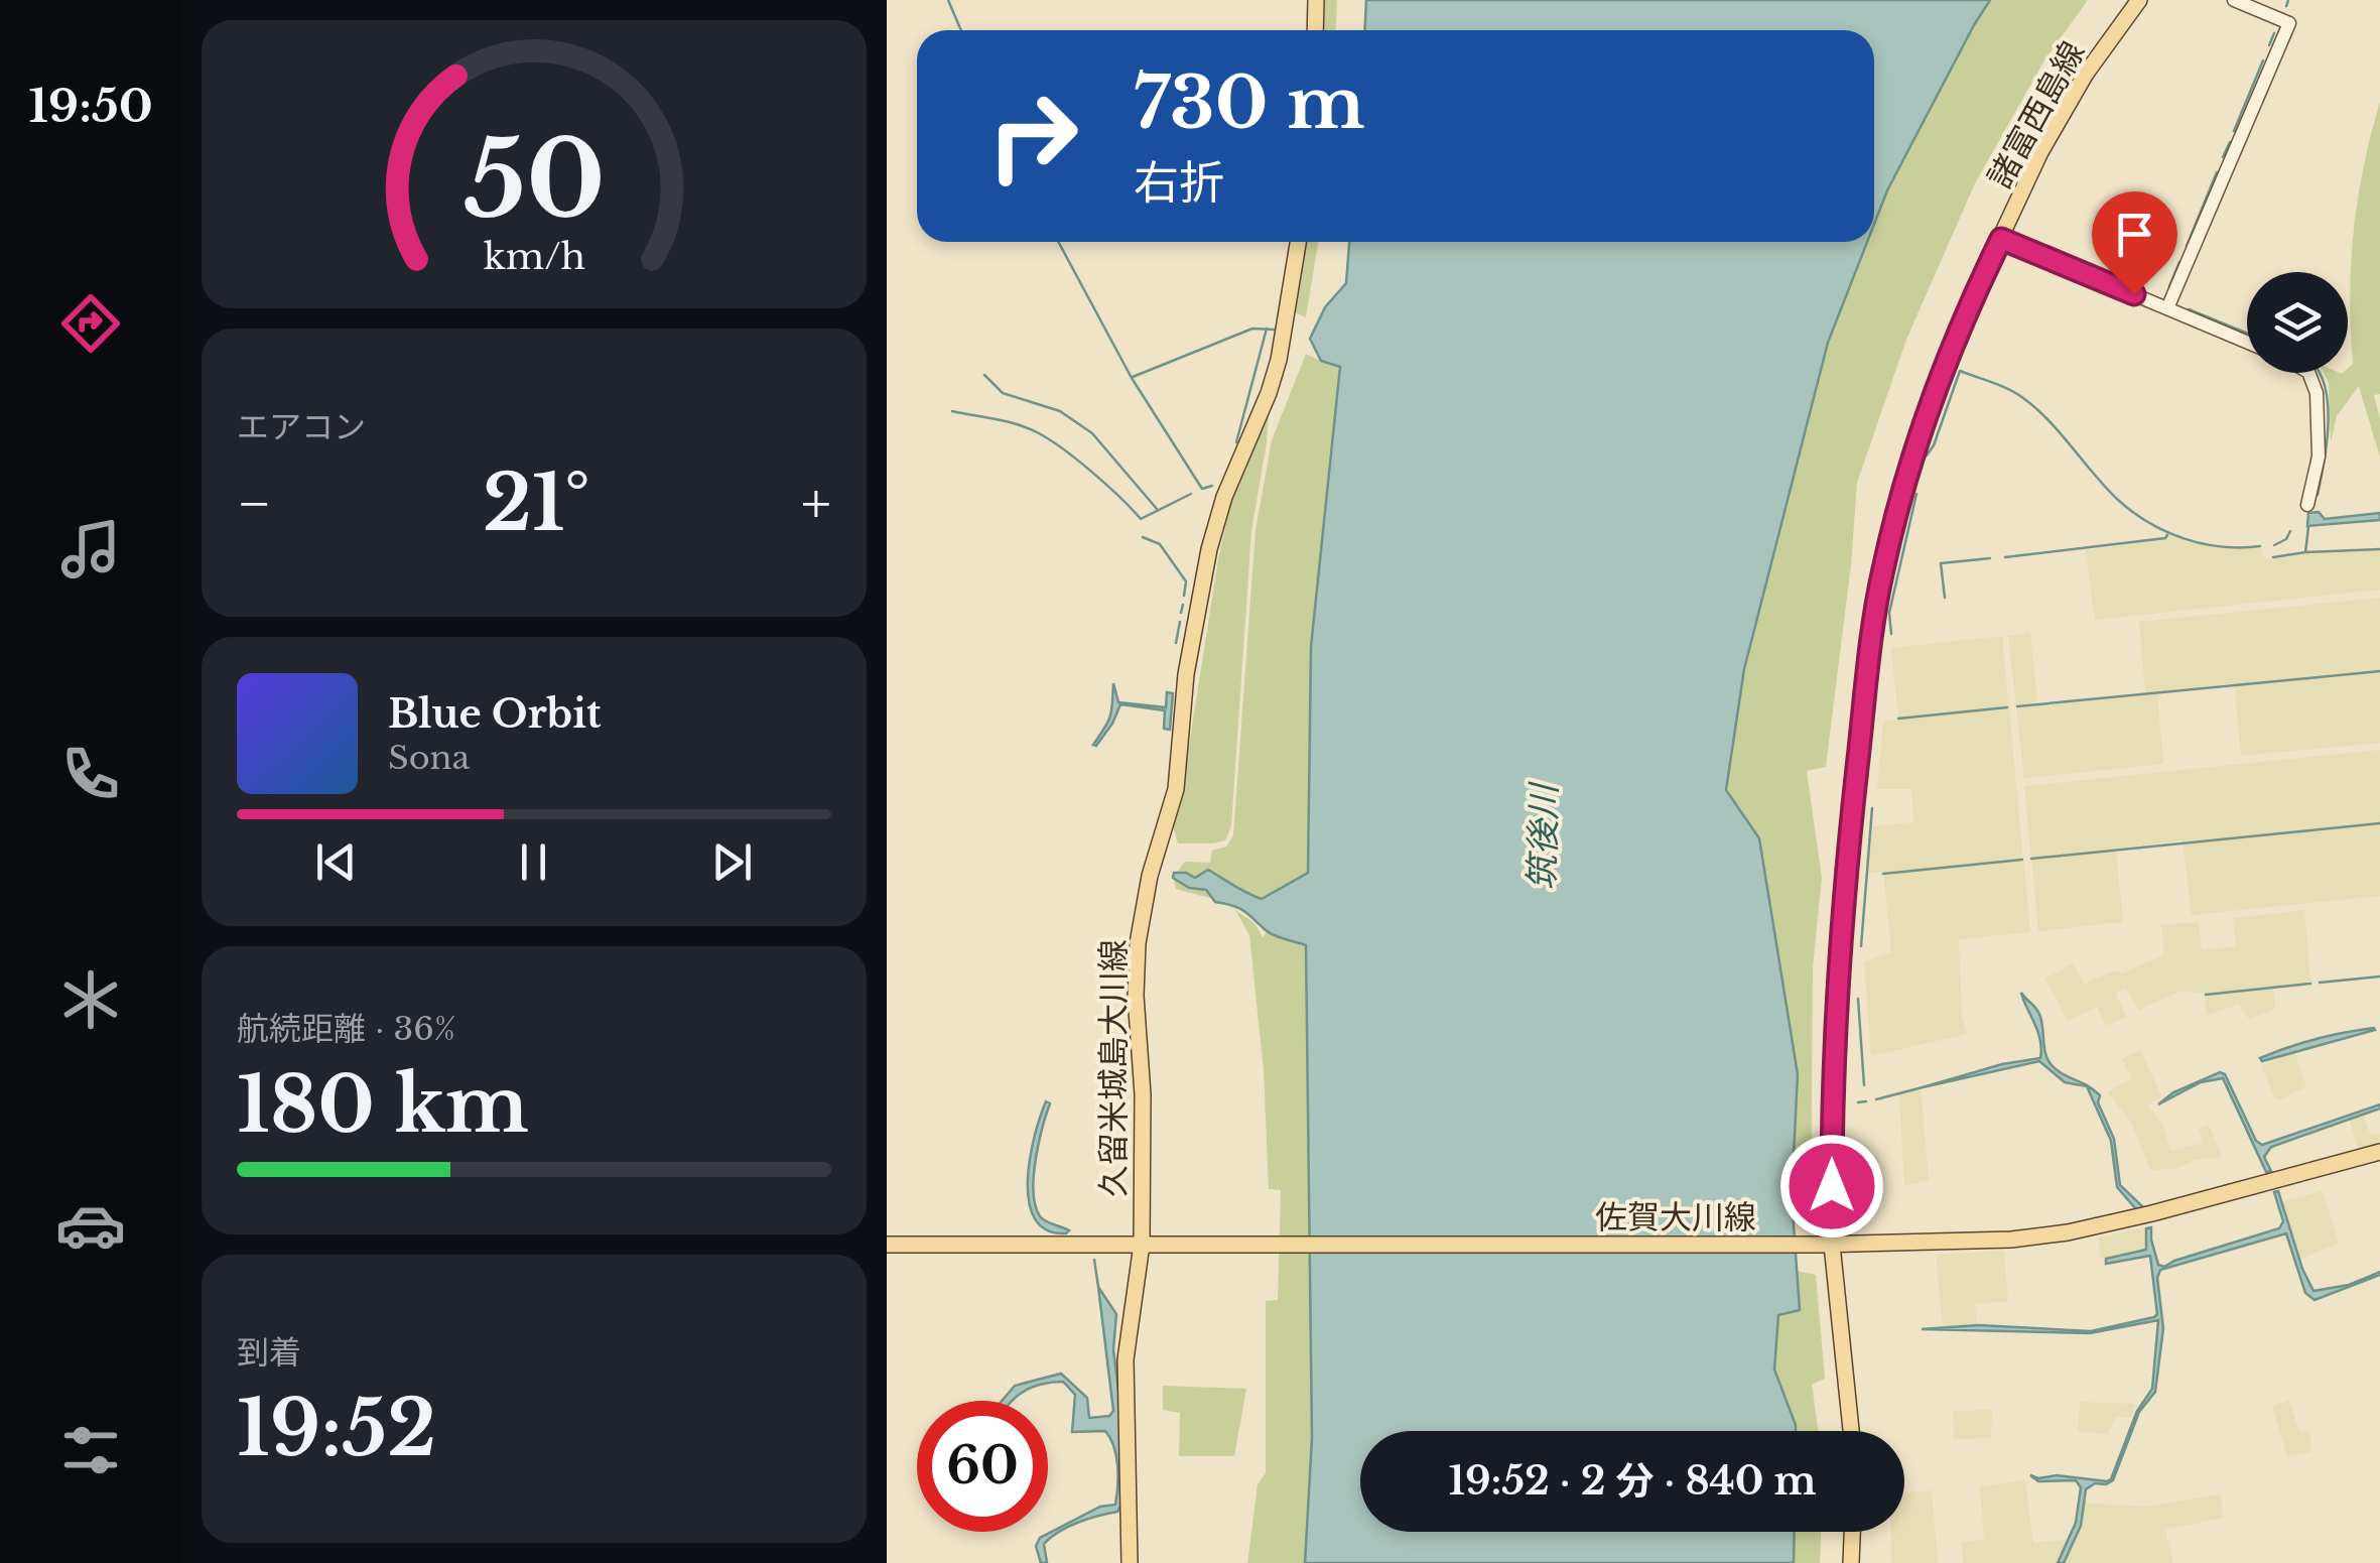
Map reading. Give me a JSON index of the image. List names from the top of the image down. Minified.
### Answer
{"streets":{"main road":["諸富西島線","久留米城島大川線","佐賀大川線"]},"crossings":[["諸富西島線","佐賀大川線"],["久留米城島大川線","佐賀大川線"]],"water":["筑後川"],"page":{"tabs":"19:50","turn":["730 m","右折"],"tile":["エアコン",["航続距離 · 36%","180 km"],["到着","19:52"]],"heat":["−","21°","+"],"song":["Blue Orbit","Sona"],"limit":"60","trip":"19:52 · 2 分 · 840 m","gauge":["50","km/h"]}}
